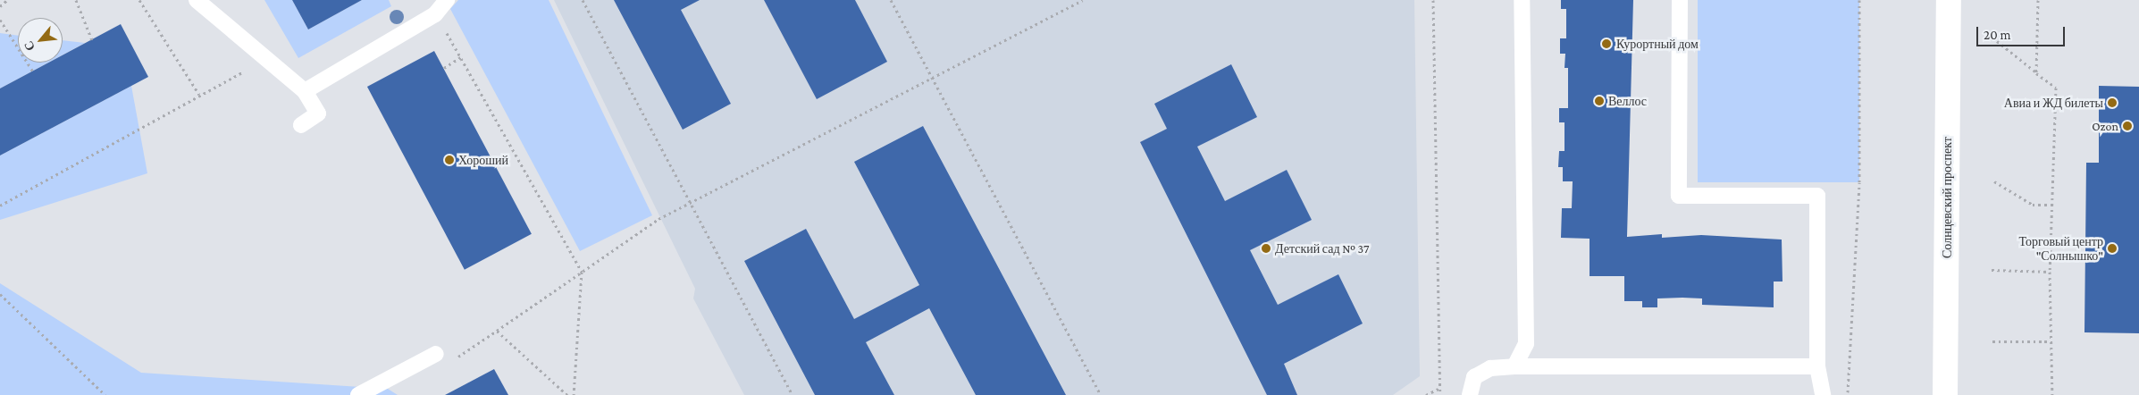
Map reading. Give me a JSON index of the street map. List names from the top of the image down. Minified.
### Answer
{"streets":{"street":["Солнцевский проспект"]},"places":["Курортный дом","Веллос","Авиа и ЖД билеты","Ozon","Хороший","Детский сад № 37","Торговый центр \"Солнышко\""],"scale_bar":"20 m","north":"bottom left"}
